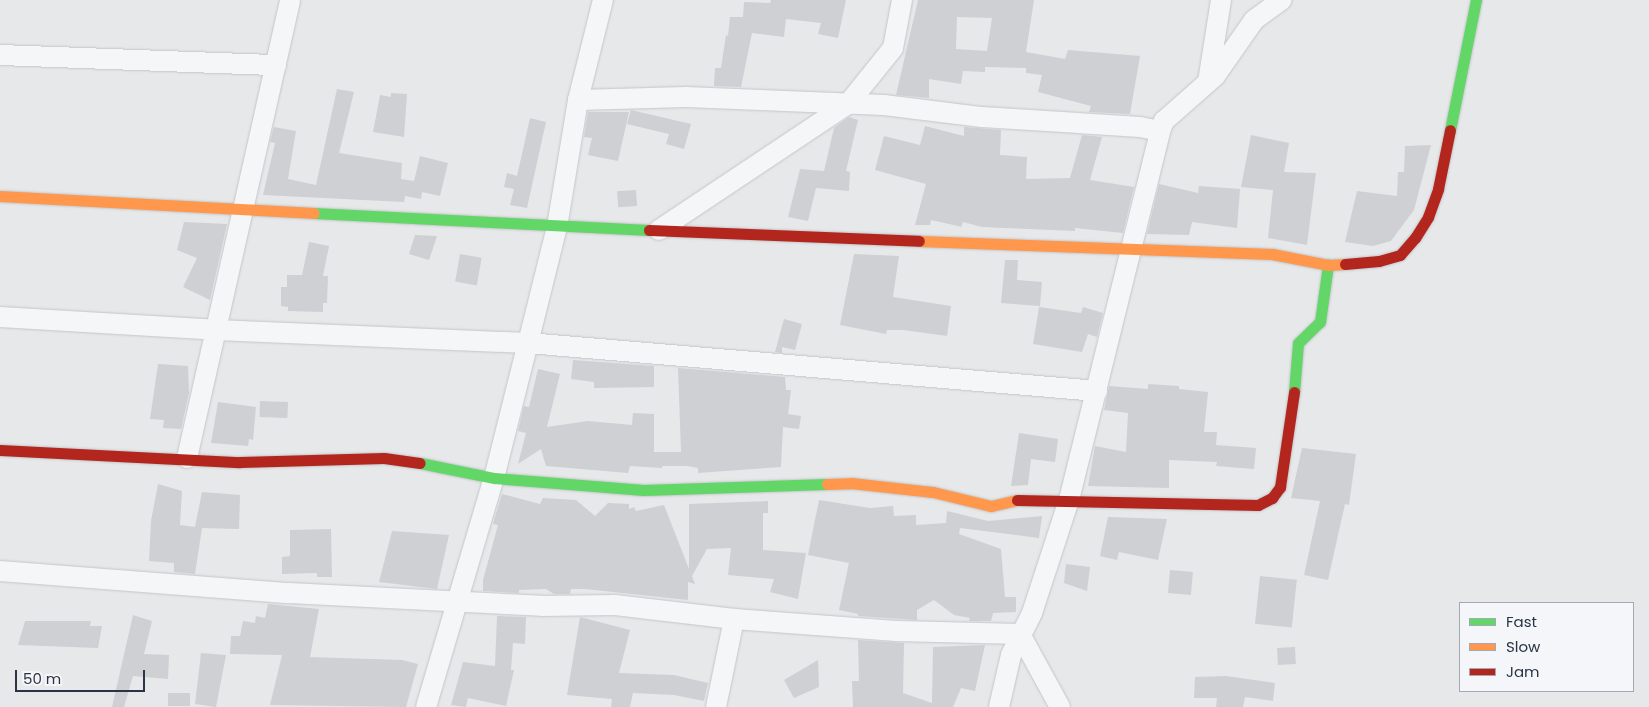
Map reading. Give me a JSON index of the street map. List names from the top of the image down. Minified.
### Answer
{"legend":["Fast","Slow","Jam"],"scale_bar":"50 m"}
